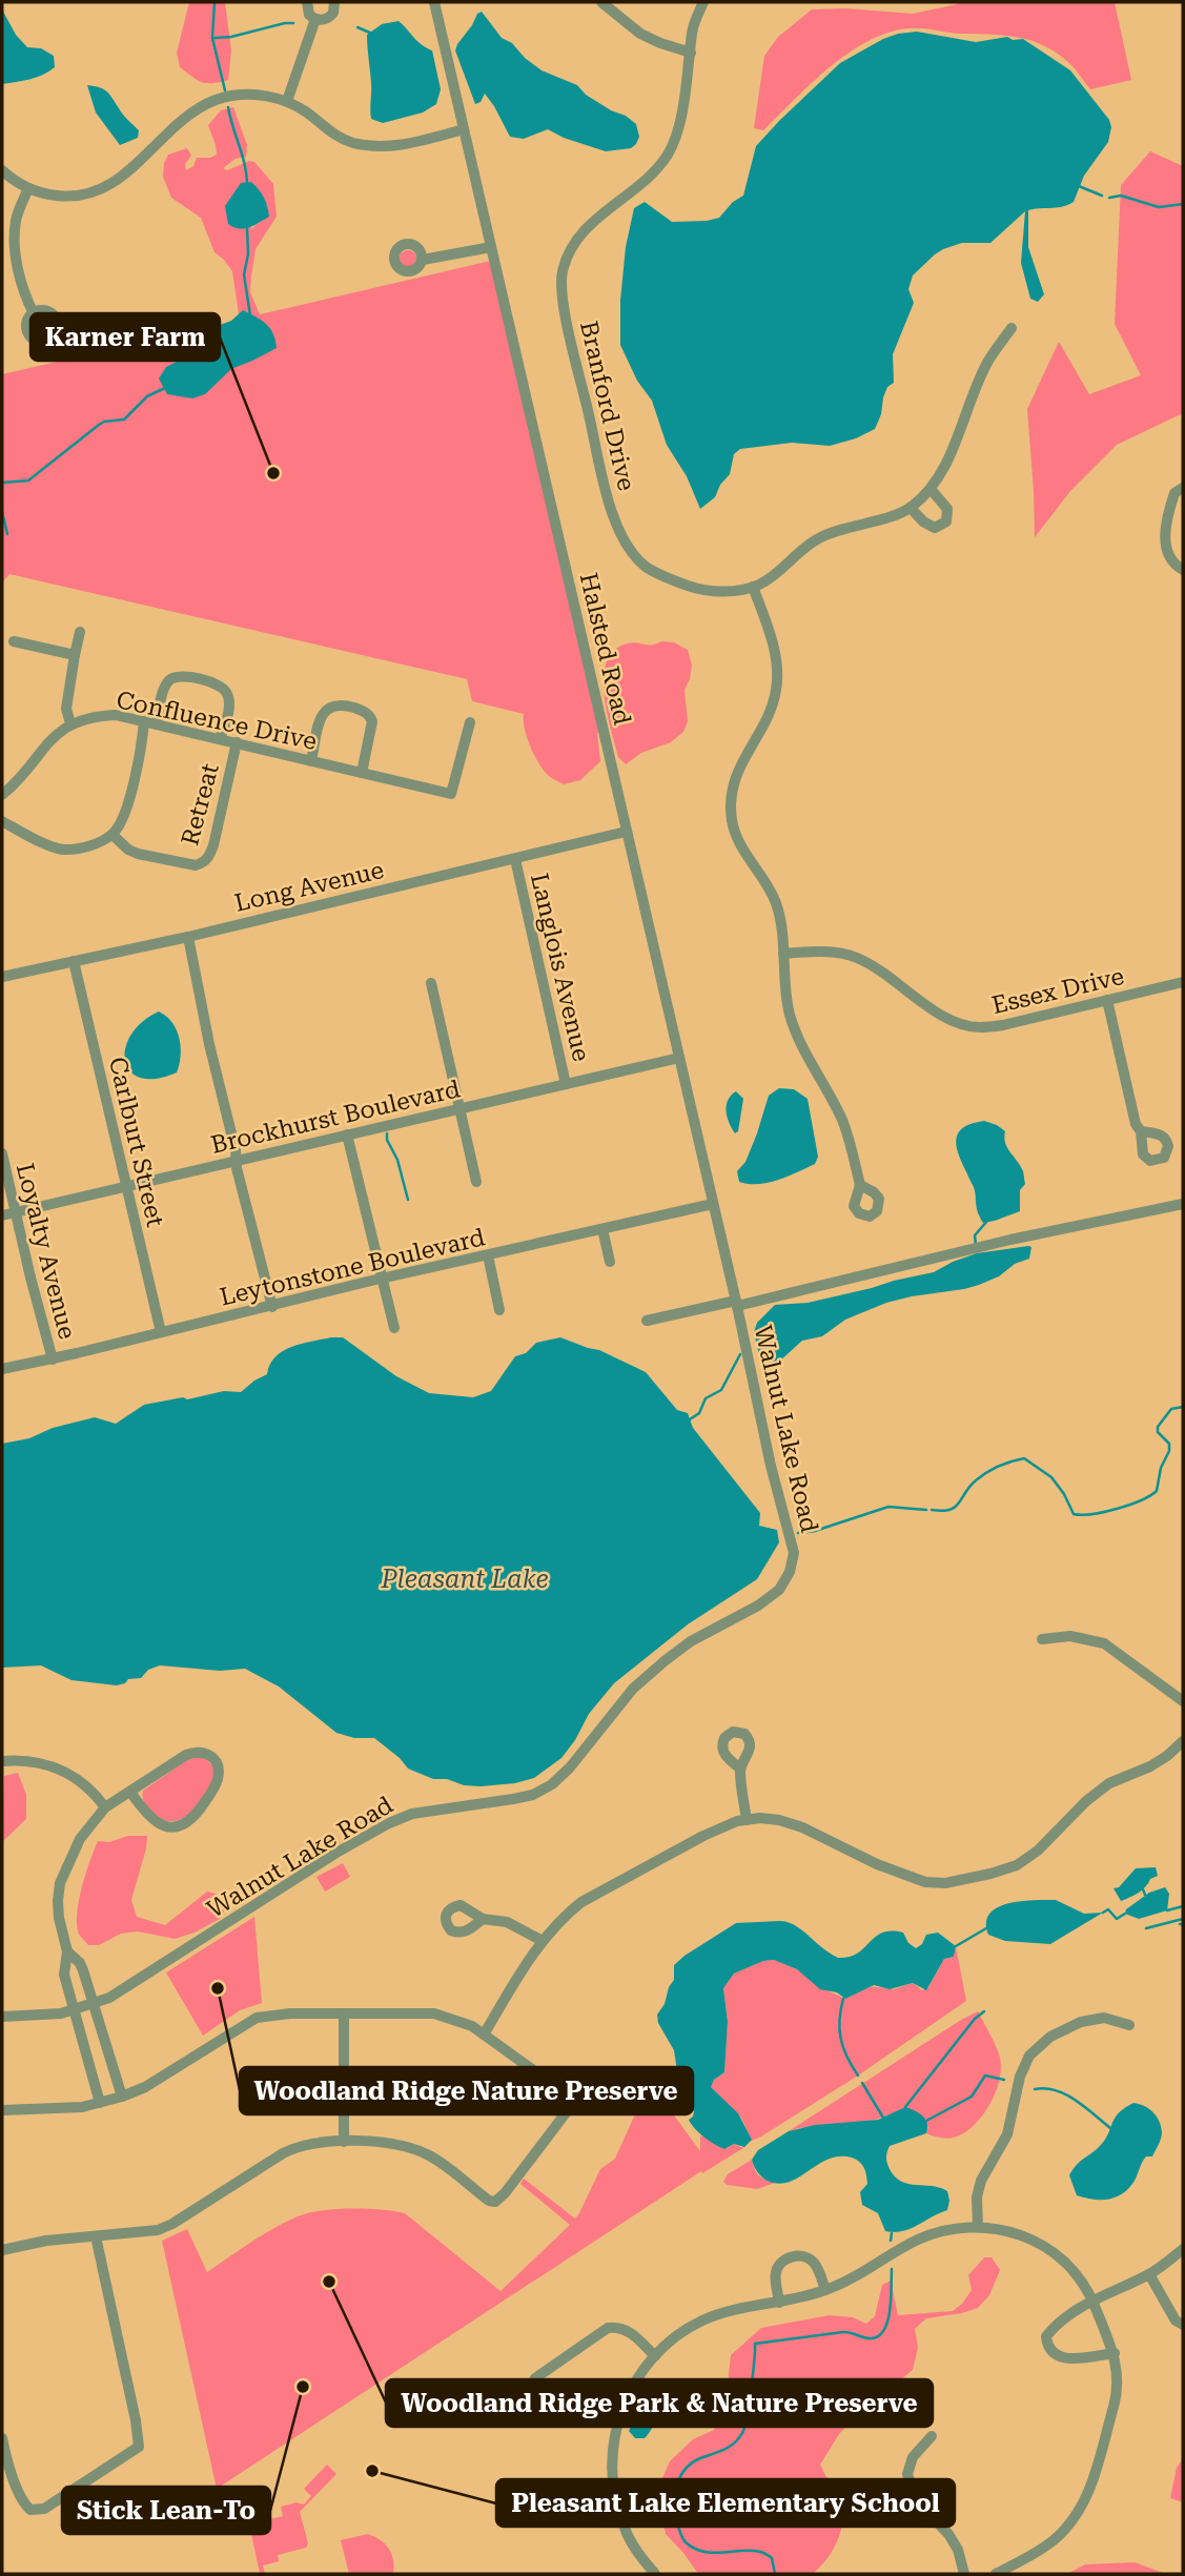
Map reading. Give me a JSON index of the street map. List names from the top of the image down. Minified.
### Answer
{"streets":{"street":["Branford Drive","Halsted Road","Confluence Drive","Retreat","Long Avenue","Langlois Avenue","Essex Drive","Brockhurst Boulevard","Carlburt Street","Loyalty Avenue","Leytonstone Boulevard","Walnut Lake Road"]},"crossings":[["Halsted Road","Long Avenue"],["Halsted Road","Brockhurst Boulevard"],["Halsted Road","Leytonstone Boulevard"],["Halsted Road","Walnut Lake Road"],["Confluence Drive","Retreat"],["Long Avenue","Langlois Avenue"],["Long Avenue","Carlburt Street"],["Langlois Avenue","Brockhurst Boulevard"],["Brockhurst Boulevard","Carlburt Street"],["Brockhurst Boulevard","Loyalty Avenue"],["Carlburt Street","Leytonstone Boulevard"],["Loyalty Avenue","Leytonstone Boulevard"]],"water":["Pleasant Lake"],"places":["Karner Farm","Woodland Ridge Nature Preserve","Woodland Ridge Park & Nature Preserve","Stick Lean-To","Pleasant Lake Elementary School"]}
